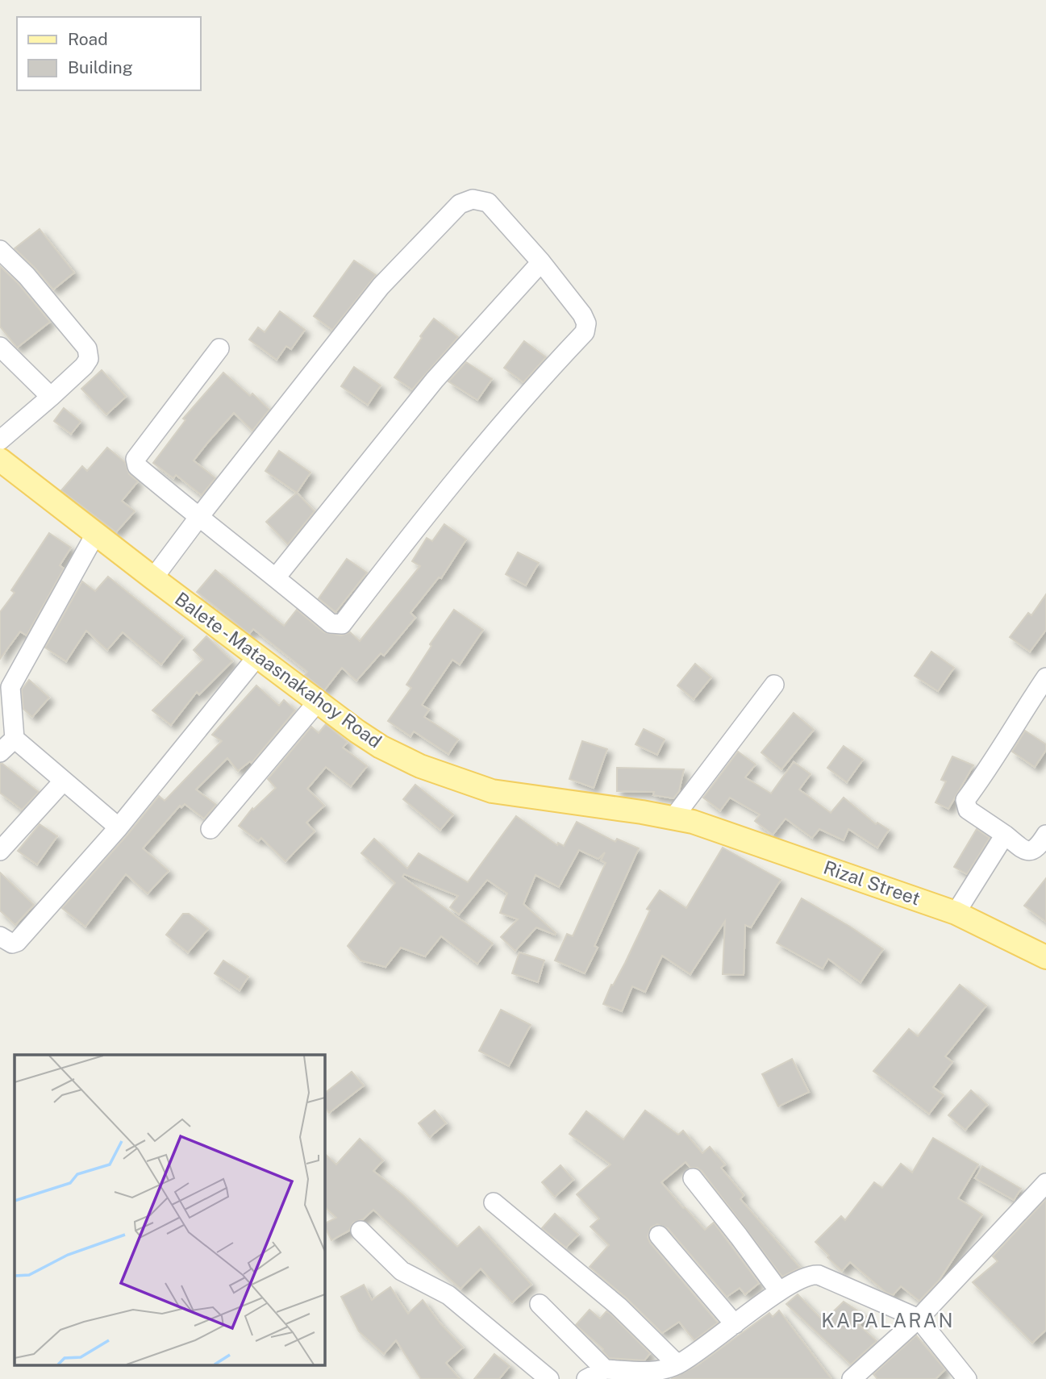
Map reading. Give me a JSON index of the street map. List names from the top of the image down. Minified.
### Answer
{"streets":{"main road":["Balete - Mataasnakahoy Road","Rizal Street"]},"crossings":[["Balete - Mataasnakahoy Road","Rizal Street"]],"districts":["KAPALARAN"],"legend":["Road","Building"]}
